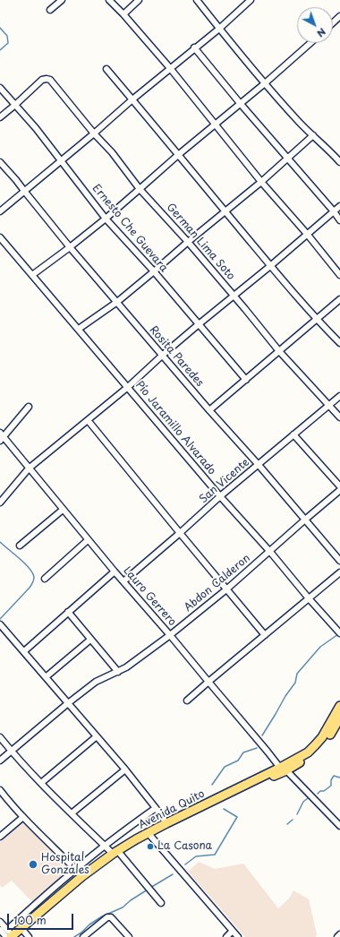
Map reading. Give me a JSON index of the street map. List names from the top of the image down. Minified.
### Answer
{"streets":{"highway":["Avenida Quito"],"street":["Ernesto Che Guevara","German Lima Soto","Rosita Paredes","Pío Jaramillo Alvarado","San Vicente","Abdon Calderon","Lauro Gerrero"]},"crossings":[["Ernesto Che Guevara","German Lima Soto"],["German Lima Soto","San Vicente"],["Rosita Paredes","San Vicente"],["Rosita Paredes","Abdon Calderon"],["Pío Jaramillo Alvarado","San Vicente"],["Pío Jaramillo Alvarado","Abdon Calderon"],["San Vicente","Lauro Gerrero"],["Abdon Calderon","Lauro Gerrero"],["Lauro Gerrero","Avenida Quito"]],"places":["La Casona","Hospital Gonzáles"],"scale_bar":"100 m","north":"bottom right"}
